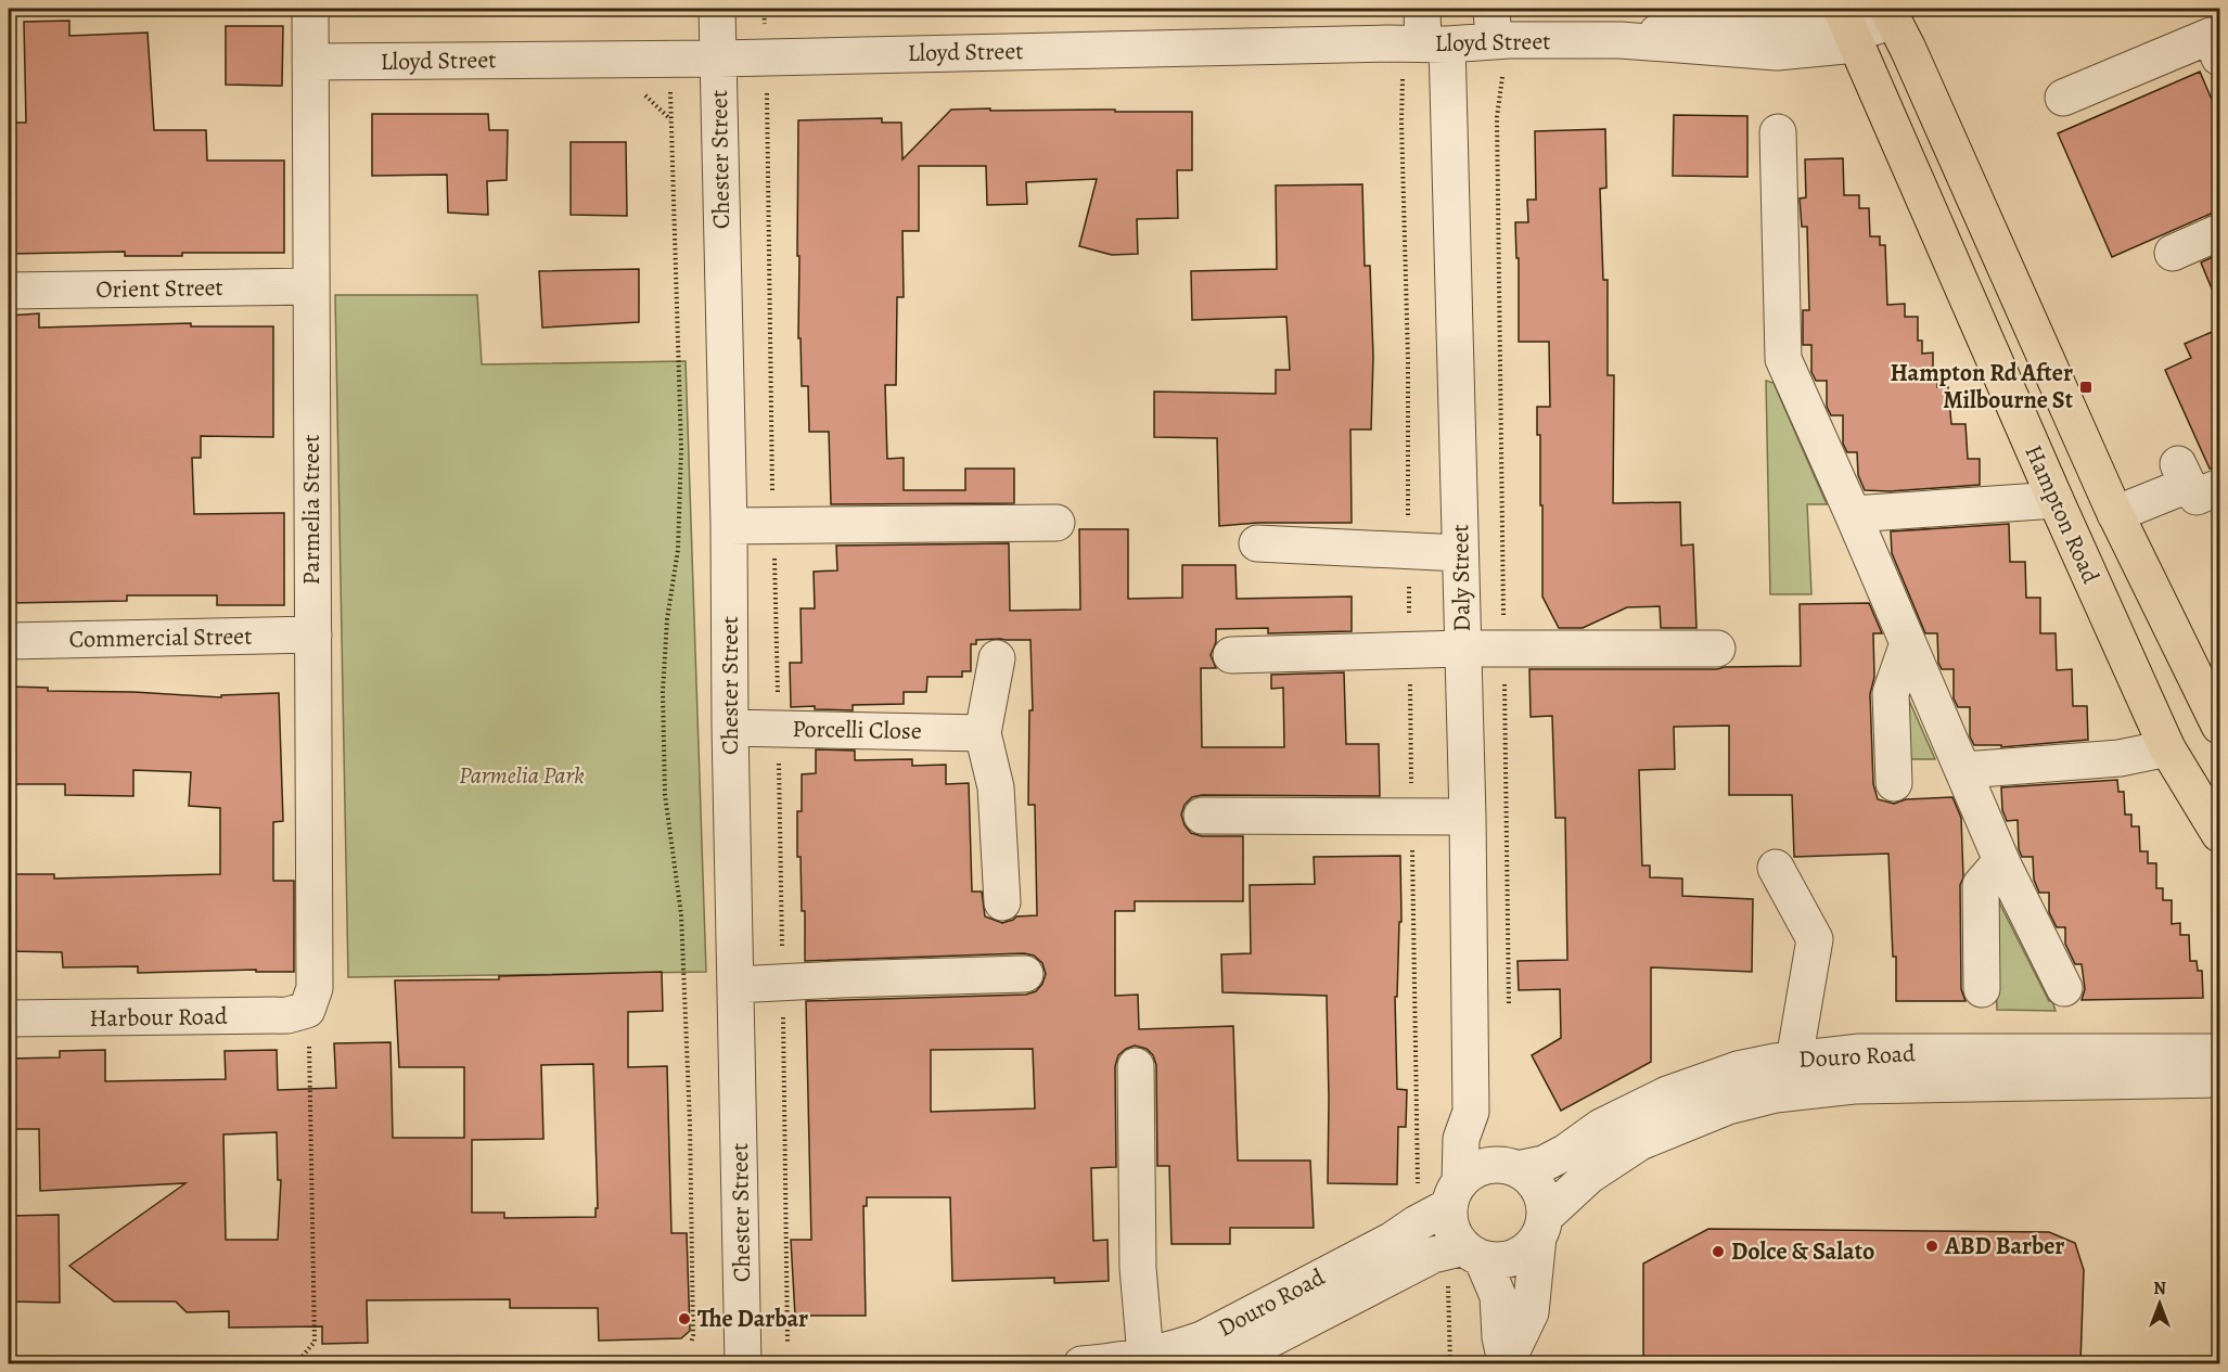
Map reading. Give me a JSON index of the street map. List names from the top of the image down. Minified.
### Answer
{"streets":{"main road":["Hampton Road"],"street":["Lloyd Street","Chester Street","Orient Street","Parmelia Street","Daly Street","Commercial Street","Porcelli Close","Harbour Road","Douro Road"]},"crossings":[["Lloyd Street","Chester Street"],["Lloyd Street","Parmelia Street"],["Lloyd Street","Daly Street"],["Chester Street","Porcelli Close"],["Orient Street","Parmelia Street"],["Parmelia Street","Commercial Street"],["Parmelia Street","Harbour Road"],["Daly Street","Douro Road"]],"parks":["Parmelia Park"],"places":{"transit":["Hampton Rd After Milbourne St"],"other":["ABD Barber","Dolce & Salato","The Darbar"]},"north":"top"}
